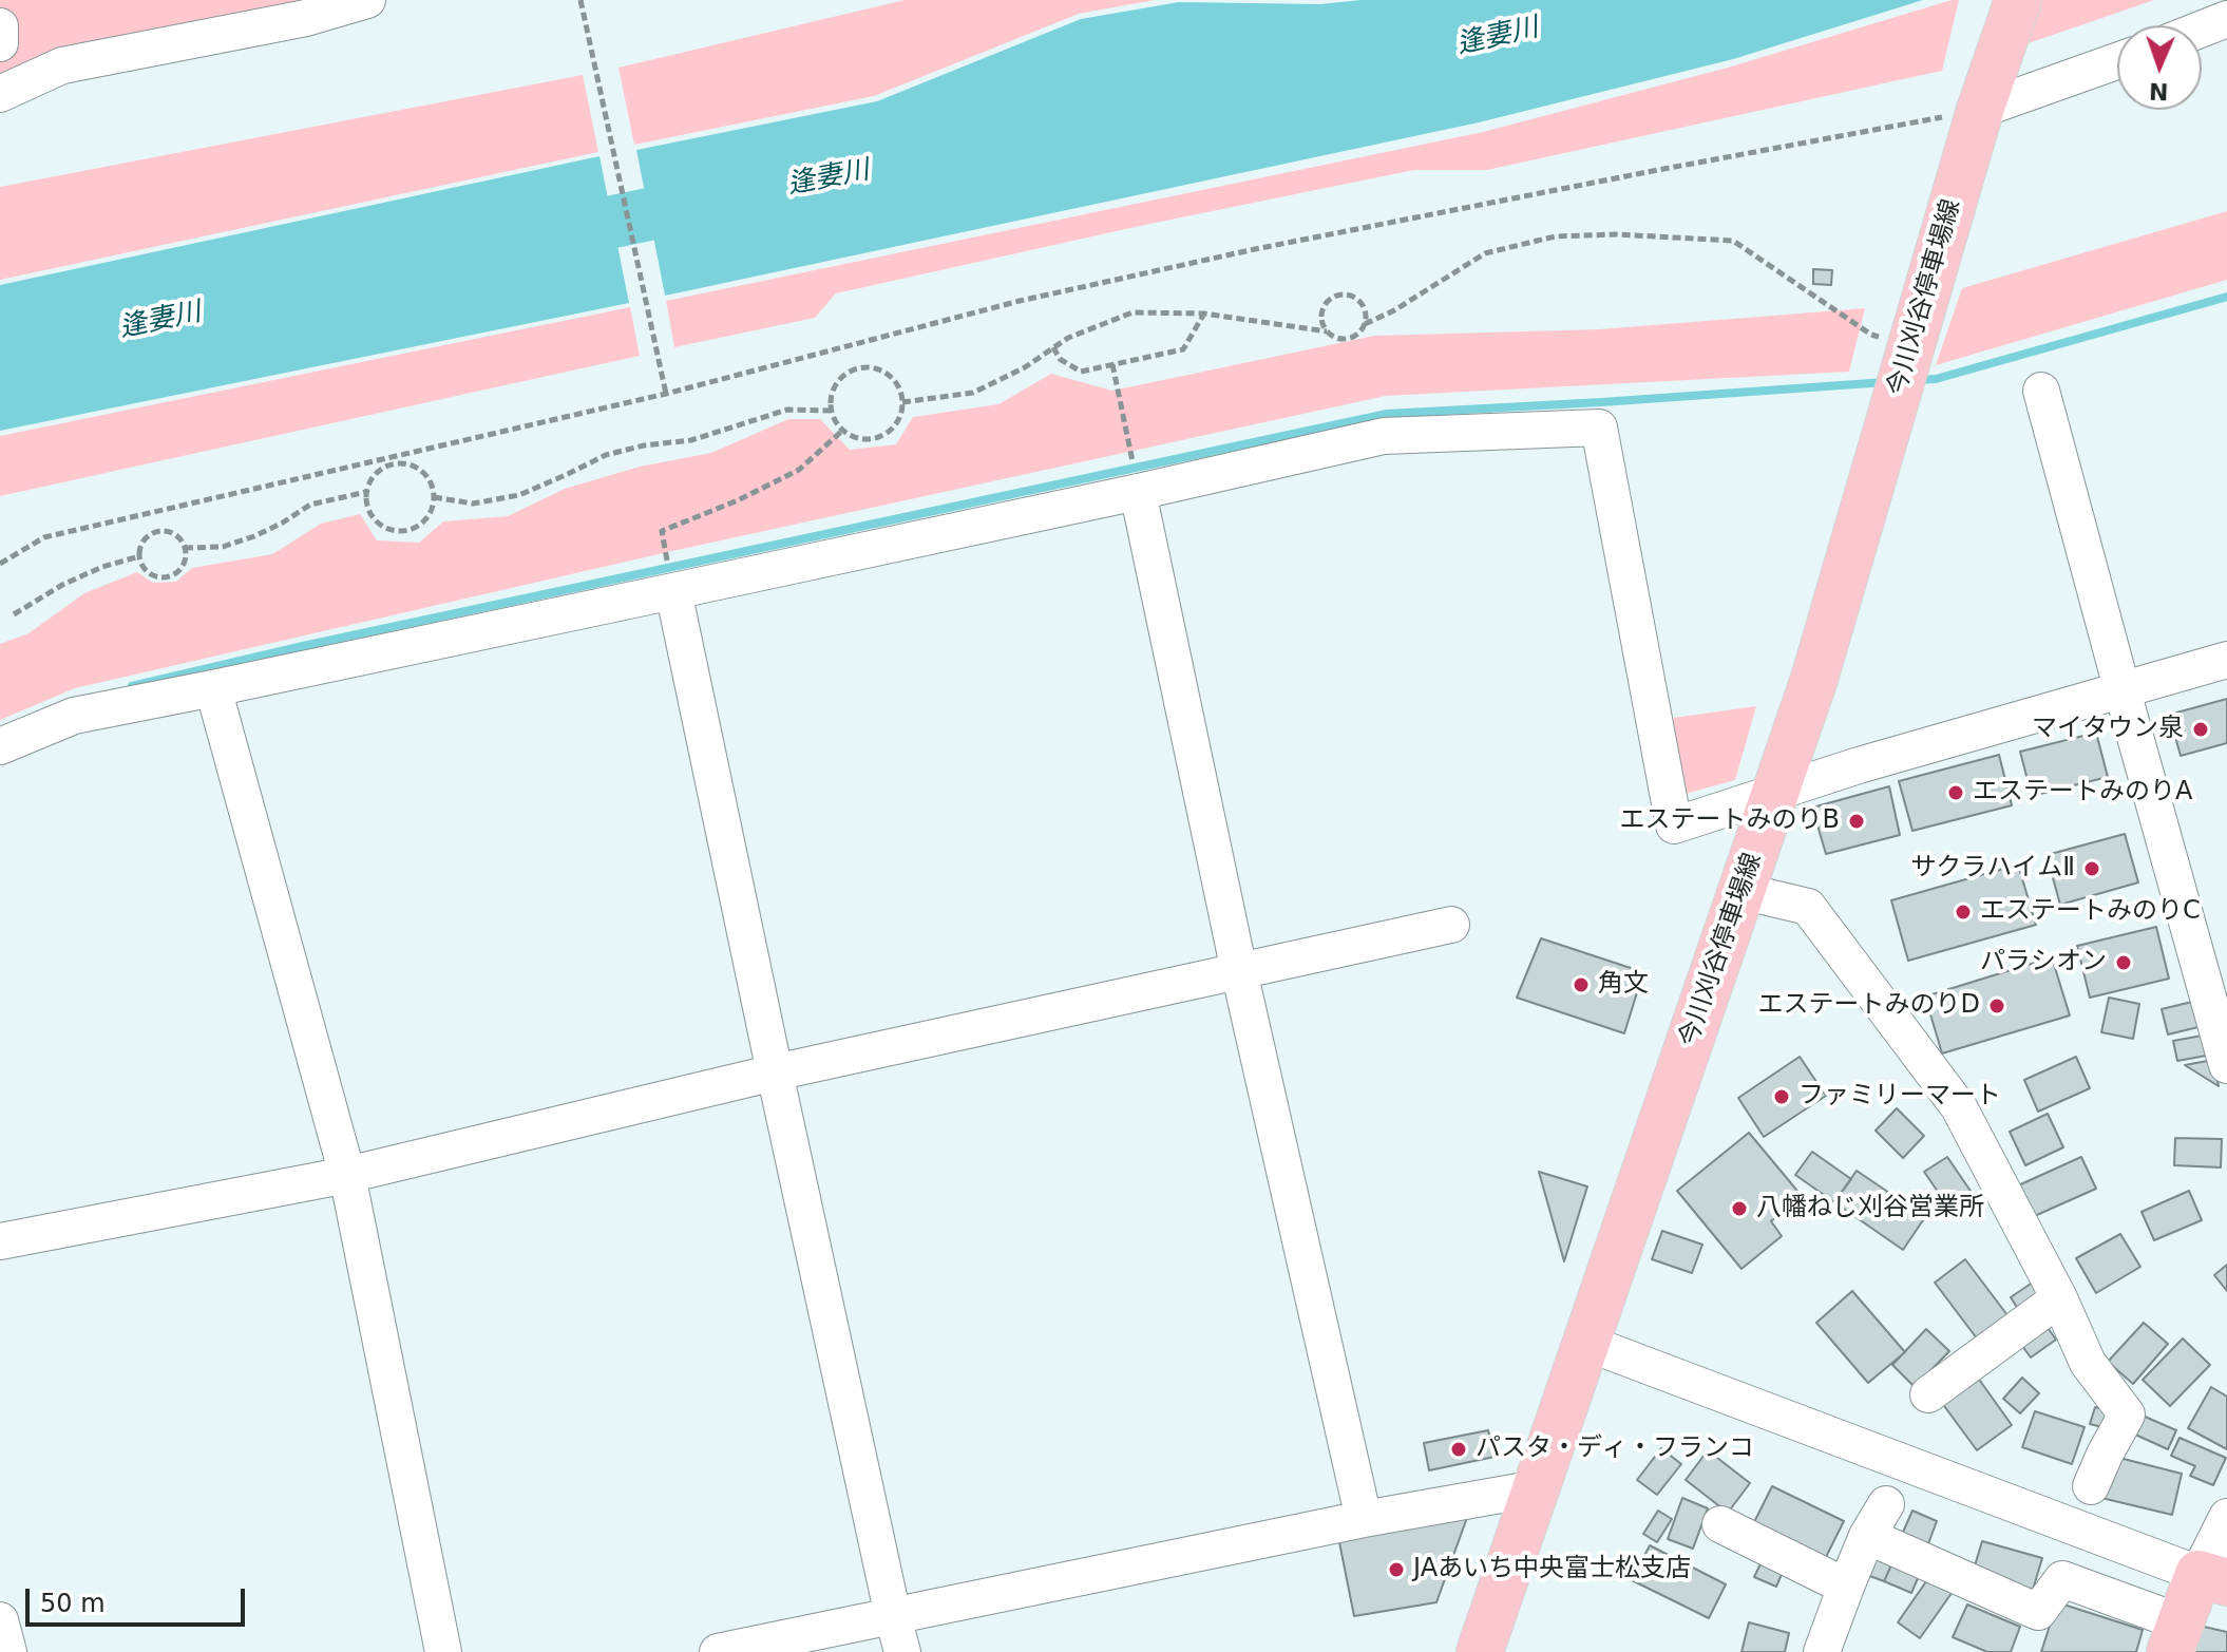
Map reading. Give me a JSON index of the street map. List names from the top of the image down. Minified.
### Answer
{"streets":{"main road":["今川刈谷停車場線"]},"water":["逢妻川"],"places":["マイタウン泉","エステートみのりA","エステートみのりB","サクラハイムⅡ","エステートみのりC","パラシオン","角文","エステートみのりD","ファミリーマート","八幡ねじ刈谷営業所","パスタ・ディ・フランコ","JAあいち中央富士松支店"],"scale_bar":"50 m","north":"bottom"}
